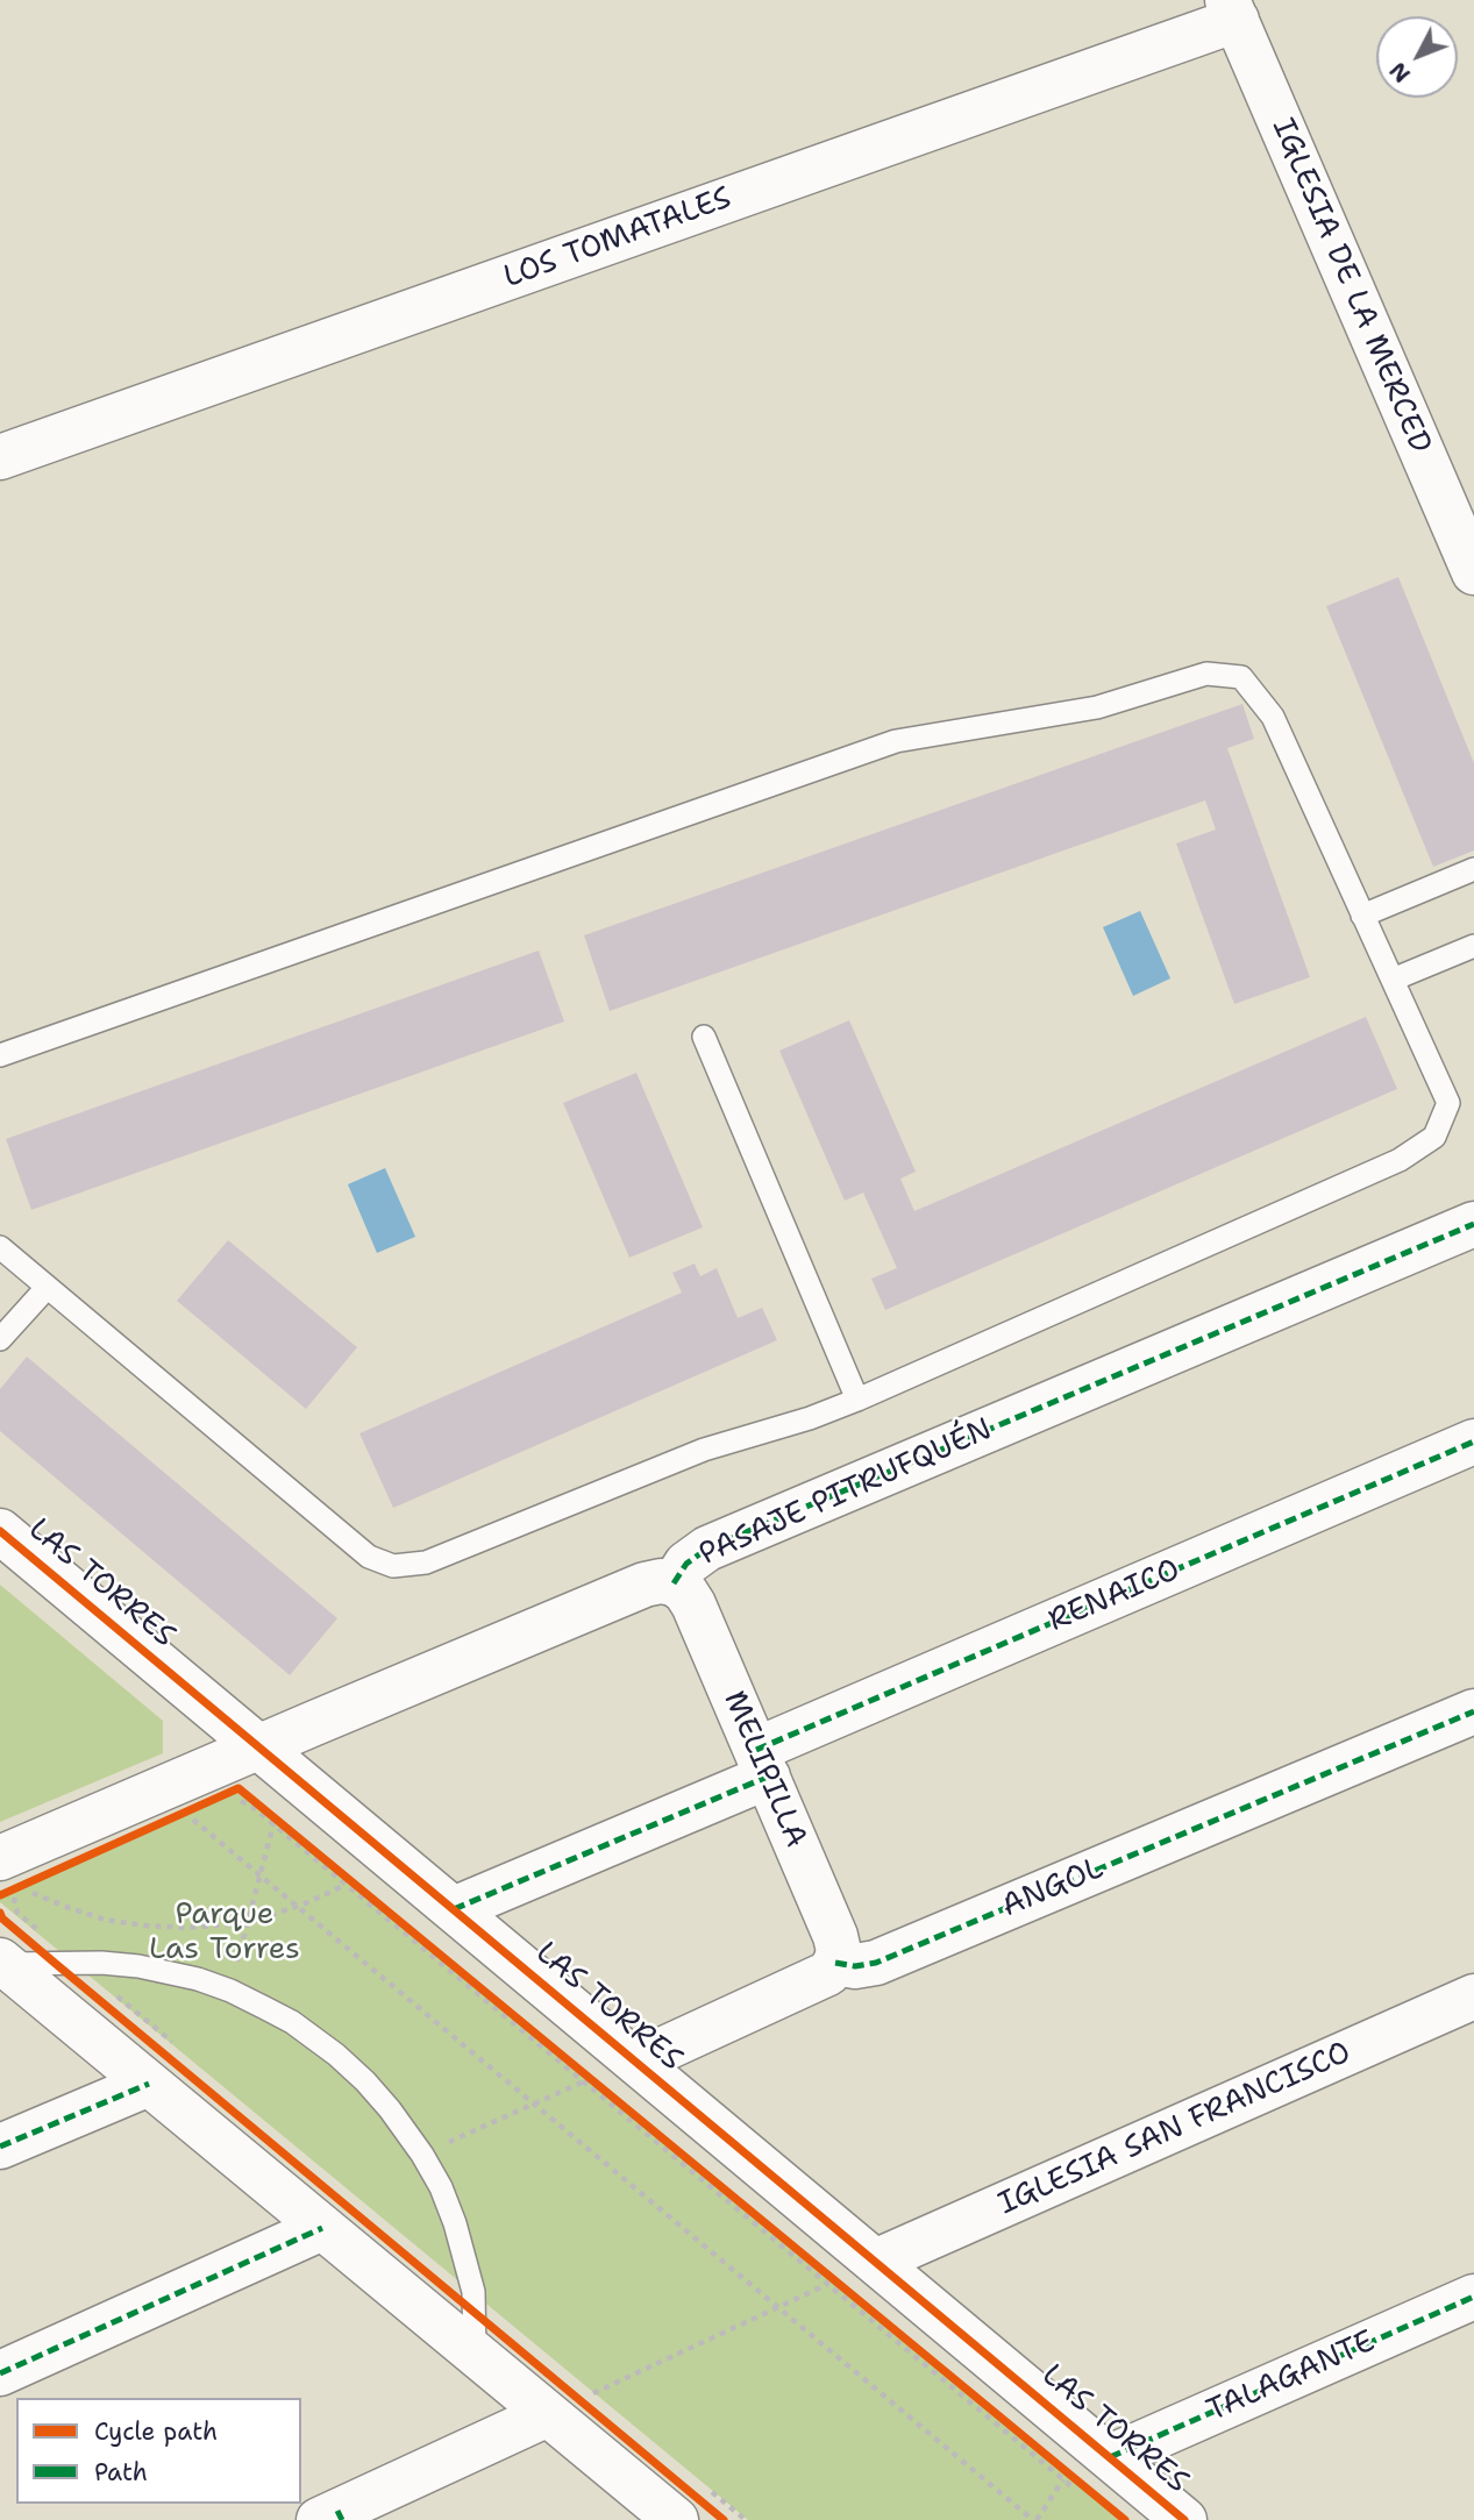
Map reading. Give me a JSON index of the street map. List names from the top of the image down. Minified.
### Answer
{"streets":{"street":["LOS TOMATALES","IGLESIA DE LA MERCED","PASAJE PITRUFQUÉN","LAS TORRES","RENAICO","MELIPILLA","ANGOL","IGLESIA SAN FRANCISCO","TALAGANTE"]},"crossings":[["LOS TOMATALES","IGLESIA DE LA MERCED"],["PASAJE PITRUFQUÉN","LAS TORRES"],["PASAJE PITRUFQUÉN","MELIPILLA"],["LAS TORRES","RENAICO"],["LAS TORRES","IGLESIA SAN FRANCISCO"],["LAS TORRES","TALAGANTE"],["RENAICO","MELIPILLA"],["MELIPILLA","ANGOL"]],"parks":["Parque Las Torres"],"legend":["Cycle path","Path"],"north":"bottom left"}
